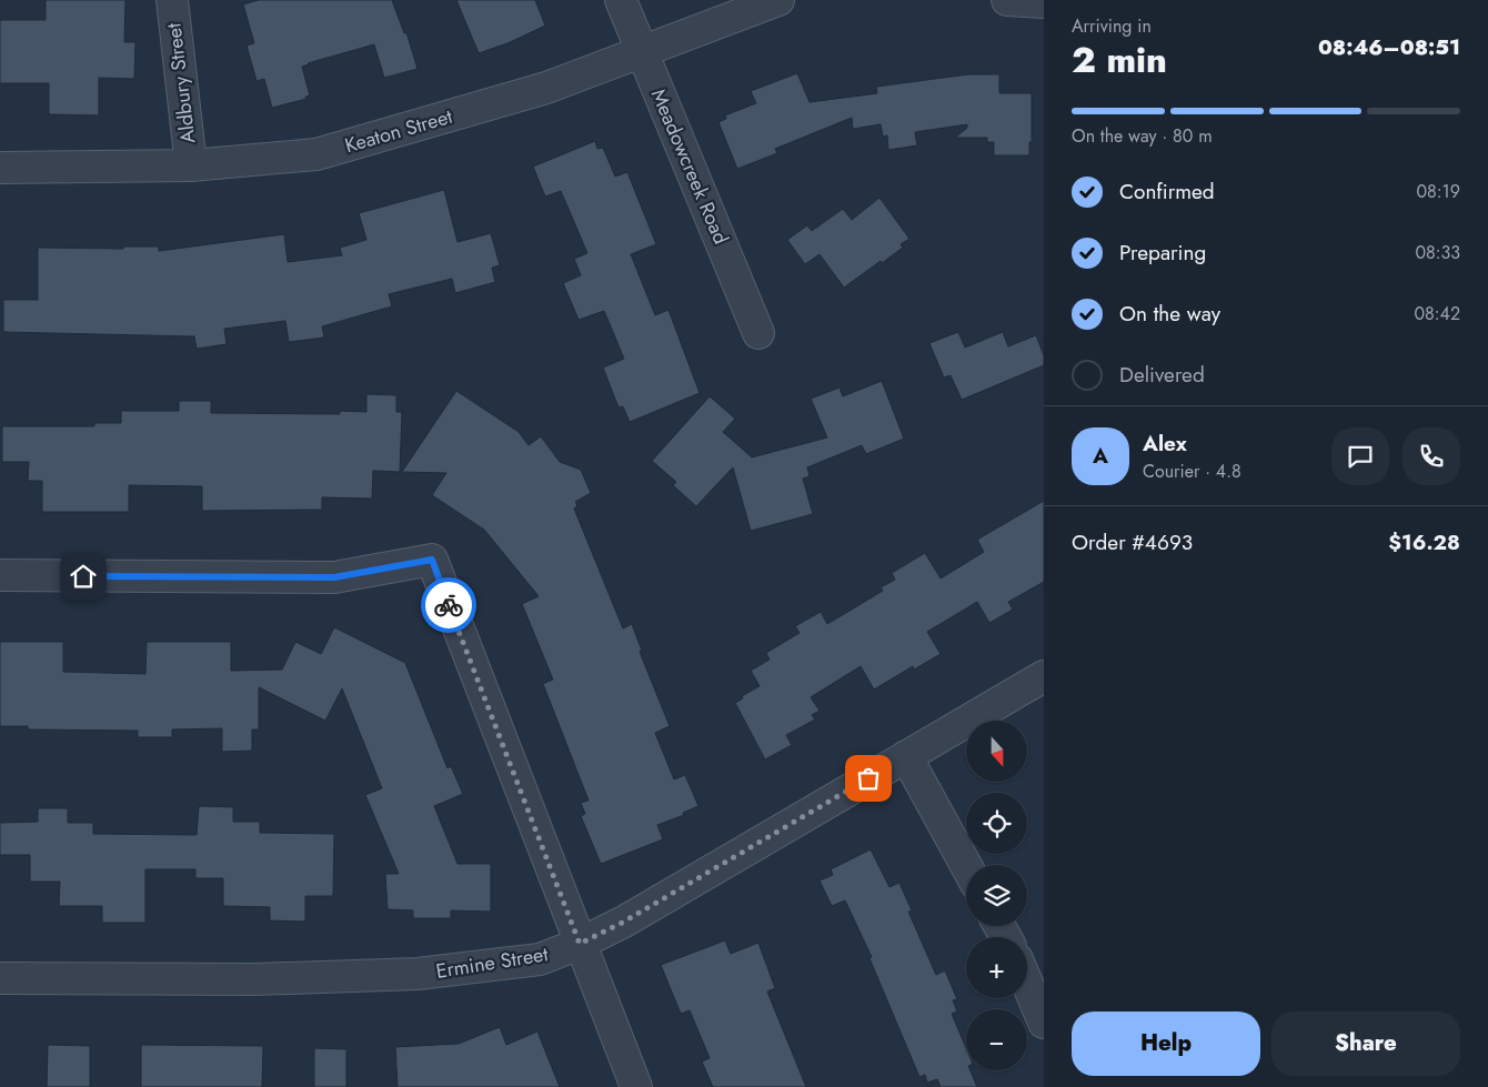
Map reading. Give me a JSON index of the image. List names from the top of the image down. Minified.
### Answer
{"streets":{"street":["Aldbury Street","Keaton Street","Meadowcreek Road","Ermine Street"]},"crossings":[["Aldbury Street","Keaton Street"],["Keaton Street","Meadowcreek Road"]],"north":"bottom","page":{"heading":["2 min","Arriving in","08:46–08:51"],"panel":["Alex","Courier · 4.8","Order #4693","$16.28"],"bar":"On the way · 80 m","list":[["Confirmed","08:19"],["Preparing","08:33"],["On the way","08:42"],"Delivered"],"round":"A","map_buttons":["+","−"],"buttons":["Help","Share"]}}
